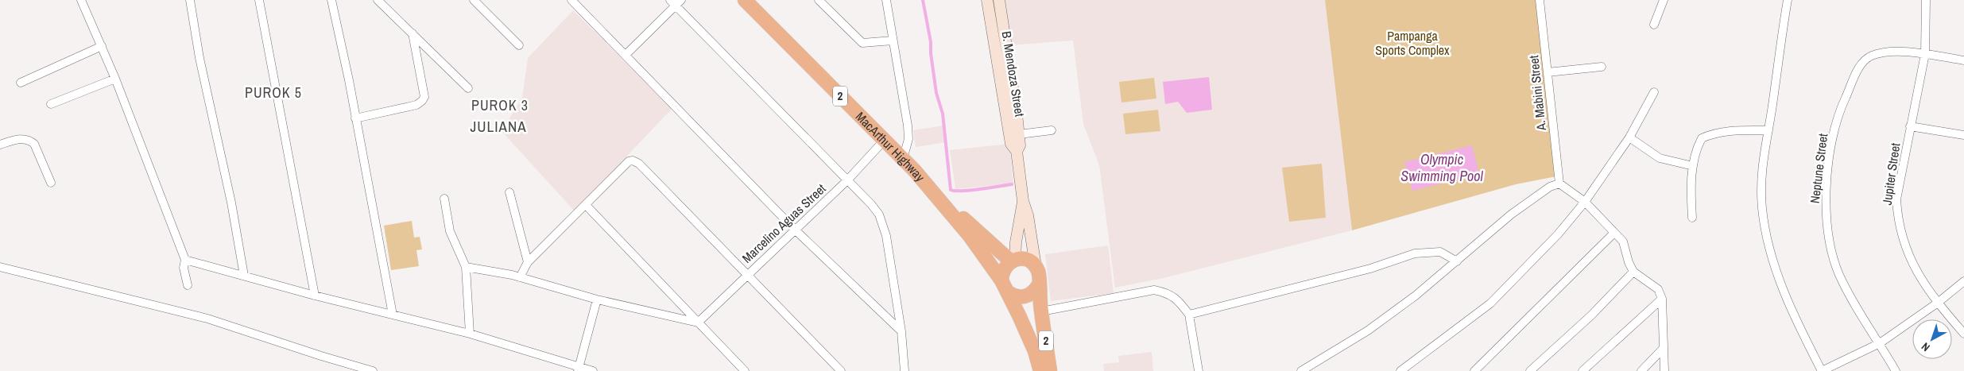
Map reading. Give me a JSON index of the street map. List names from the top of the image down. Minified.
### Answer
{"streets":{"highway":["2","MacArthur Highway"],"main road":["B. Mendoza Street"],"street":["A. Mabini Street","Neptune Street","Jupiter Street","Marcelino Aguas Street"]},"crossings":[["B. Mendoza Street","2"],["B. Mendoza Street","MacArthur Highway"],["2","MacArthur Highway"],["MacArthur Highway","Marcelino Aguas Street"],["Neptune Street","Jupiter Street"]],"districts":["PUROK 5","PUROK 3","JULIANA"],"water":["Olympic Swimming Pool"],"parks":["Pampanga Sports Complex"],"north":"bottom left"}
